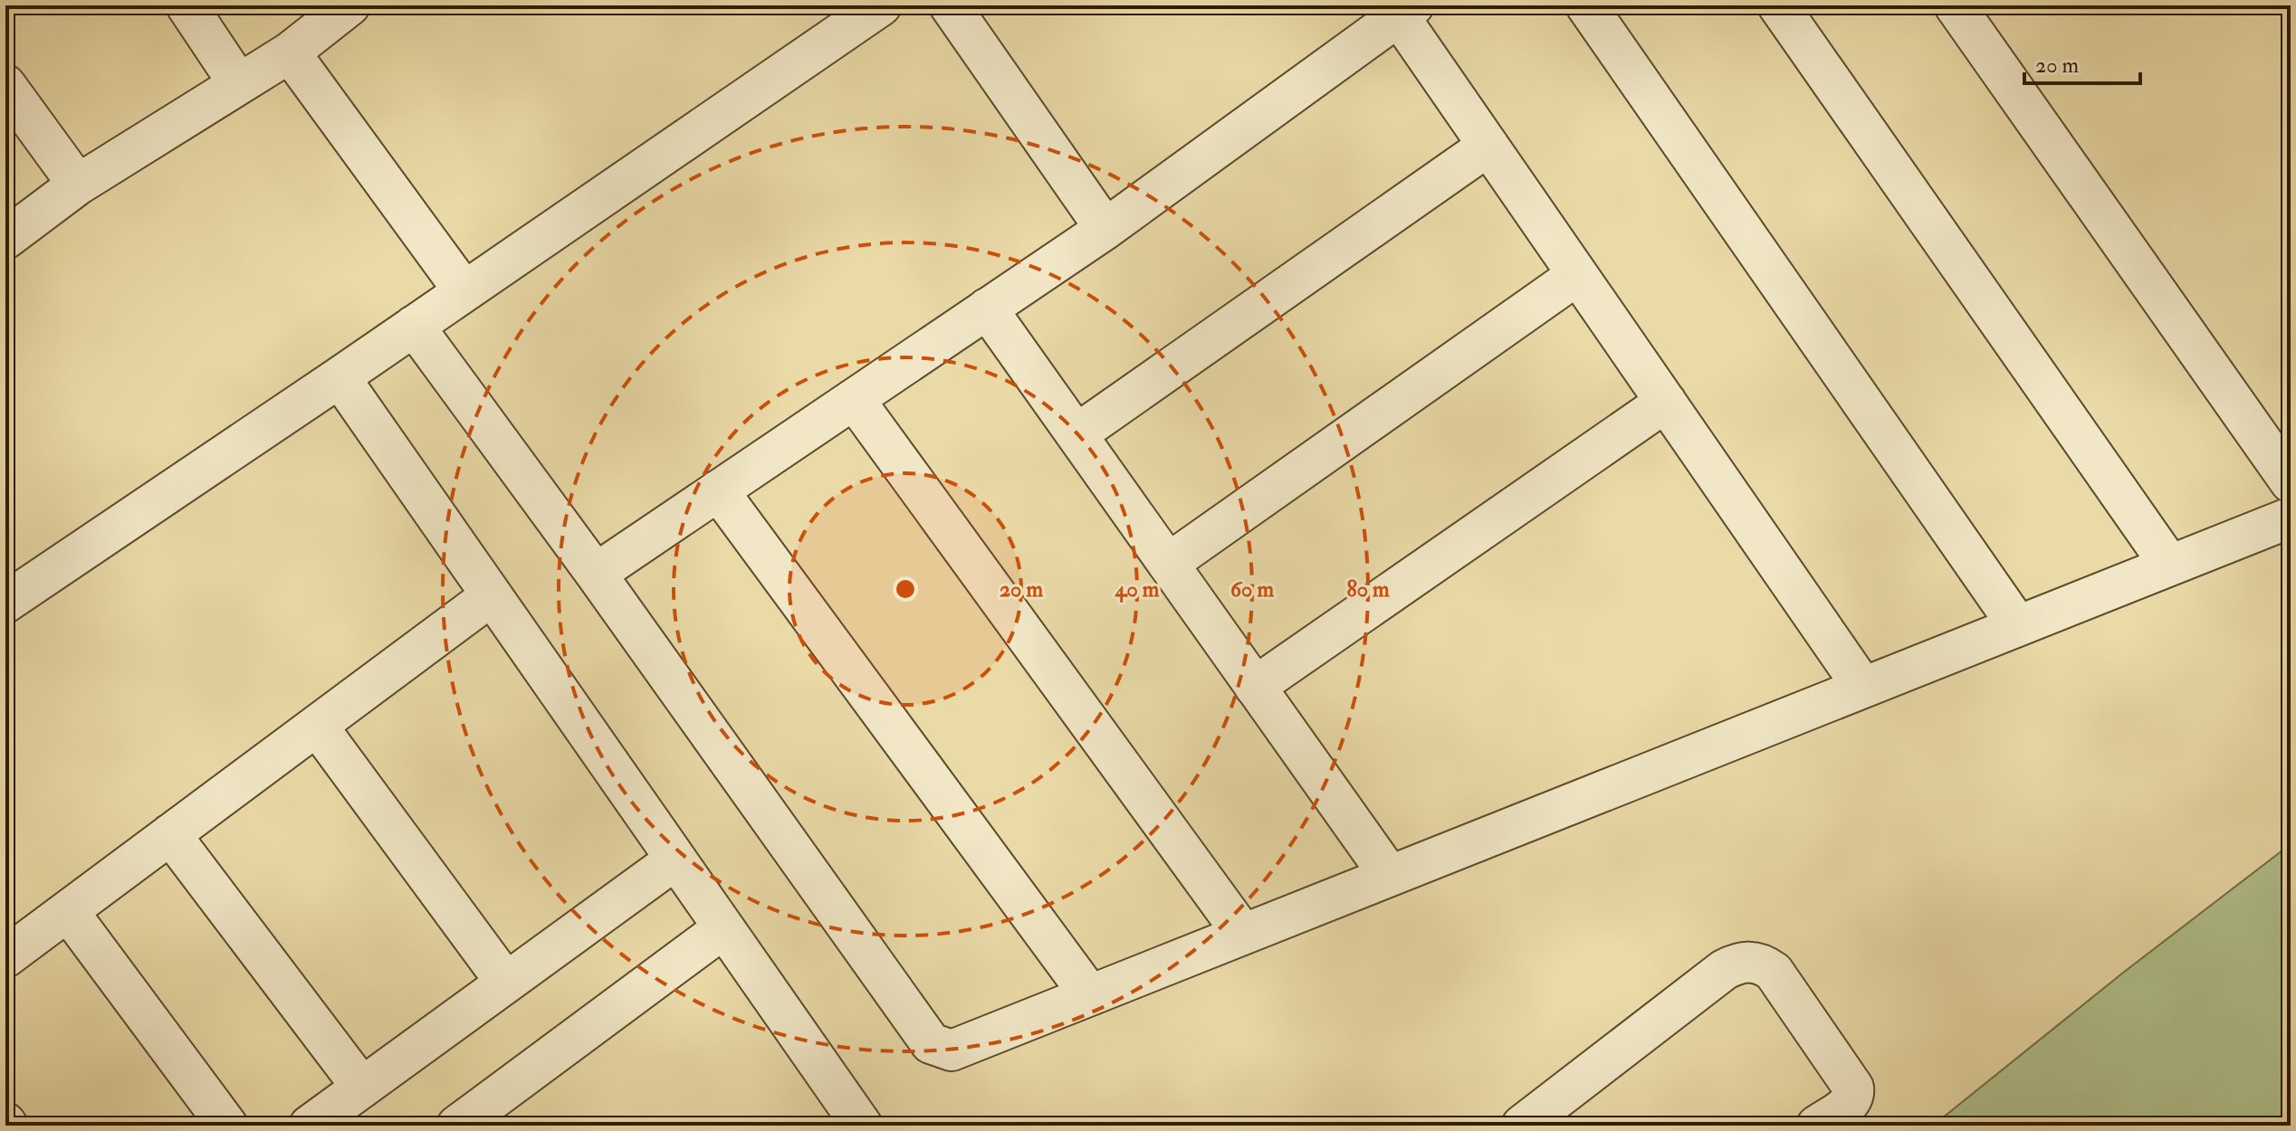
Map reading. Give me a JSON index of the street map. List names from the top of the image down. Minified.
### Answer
{"scale_bar":"20 m","rings":["20 m","40 m","60 m","80 m"]}
